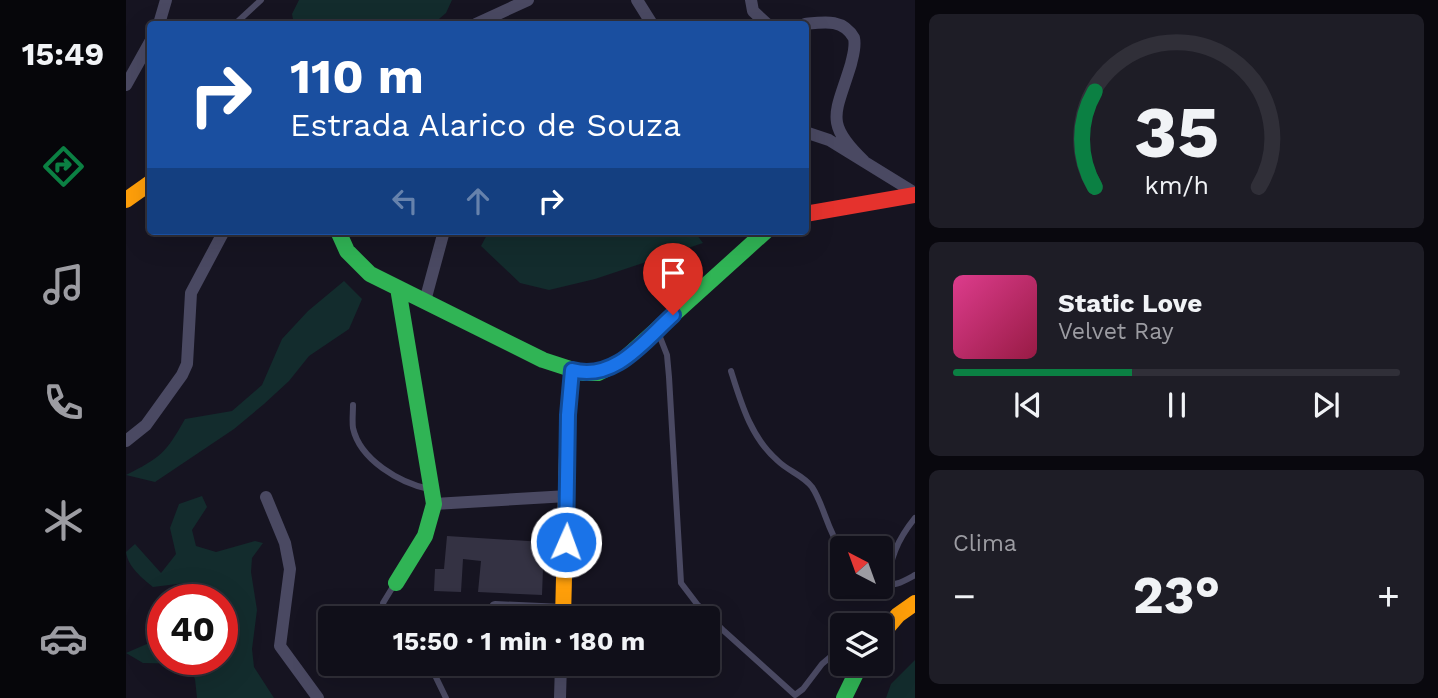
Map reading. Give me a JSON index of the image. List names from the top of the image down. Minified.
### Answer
{"north":"top left","page":{"tabs":"15:49","turn":["110 m","Estrada Alarico de Souza"],"song":["Static Love","Velvet Ray"],"tile":"Clima","heat":["−","23°","+"],"limit":"40","trip":"15:50 · 1 min · 180 m","gauge":["35","km/h"]}}
